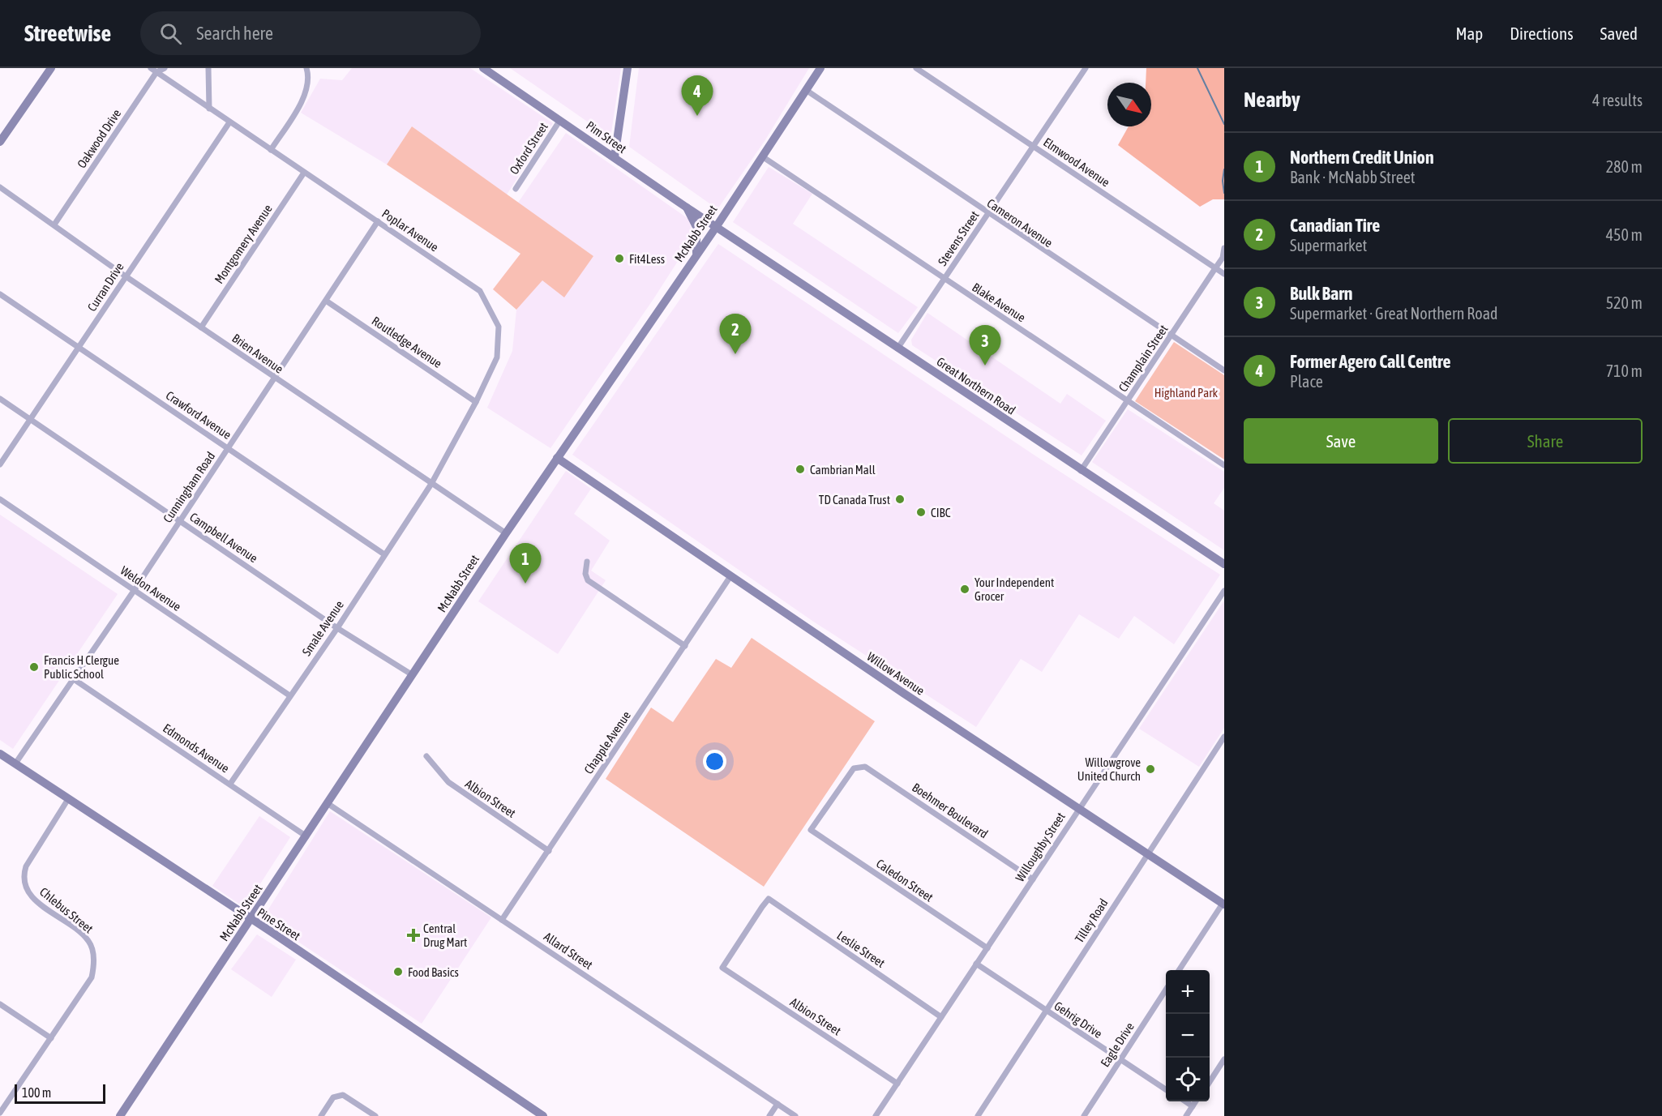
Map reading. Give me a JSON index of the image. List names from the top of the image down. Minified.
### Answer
{"streets":{"main road":["Pim Street","McNabb Street","Great Northern Road","Willow Avenue","Pine Street"],"street":["Oakwood Drive","Oxford Street","Elmwood Avenue","Cameron Avenue","Poplar Avenue","Stevens Street","Montgomery Avenue","Curran Drive","Blake Avenue","Routledge Avenue","Brien Avenue","Champlain Street","Crawford Avenue","Cunningham Road","Campbell Avenue","Weldon Avenue","Smale Avenue","Chapple Avenue","Edmonds Avenue","Albion Street","Boehmer Boulevard","Willoughby Street","Caledon Street","Chlebus Street","Tilley Road","Leslie Street","Allard Street","Gehrig Drive","Eagle Drive"]},"crossings":[["Pim Street","Oxford Street"],["Pim Street","McNabb Street"],["Pim Street","Great Northern Road"],["Oakwood Drive","Poplar Avenue"],["Oakwood Drive","Brien Avenue"],["Elmwood Avenue","Stevens Street"],["Elmwood Avenue","Champlain Street"],["Cameron Avenue","McNabb Street"],["Cameron Avenue","Stevens Street"],["Cameron Avenue","Champlain Street"],["Poplar Avenue","Montgomery Avenue"],["Poplar Avenue","Curran Drive"],["Poplar Avenue","Routledge Avenue"],["Poplar Avenue","Brien Avenue"],["Poplar Avenue","Cunningham Road"],["Poplar Avenue","Smale Avenue"],["McNabb Street","Blake Avenue"],["McNabb Street","Brien Avenue"],["McNabb Street","Great Northern Road"],["McNabb Street","Campbell Avenue"],["McNabb Street","Willow Avenue"],["McNabb Street","Edmonds Avenue"],["McNabb Street","Pine Street"],["McNabb Street","Allard Street"],["Stevens Street","Blake Avenue"],["Stevens Street","Great Northern Road"],["Montgomery Avenue","Brien Avenue"],["Curran Drive","Brien Avenue"],["Curran Drive","Crawford Avenue"],["Curran Drive","Campbell Avenue"],["Blake Avenue","Champlain Street"],["Routledge Avenue","Cunningham Road"],["Brien Avenue","Cunningham Road"],["Brien Avenue","Smale Avenue"],["Champlain Street","Great Northern Road"],["Crawford Avenue","Cunningham Road"],["Crawford Avenue","Smale Avenue"],["Cunningham Road","Campbell Avenue"],["Cunningham Road","Weldon Avenue"],["Cunningham Road","Edmonds Avenue"],["Cunningham Road","Pine Street"],["Campbell Avenue","Smale Avenue"],["Weldon Avenue","Smale Avenue"],["Smale Avenue","Edmonds Avenue"],["Willow Avenue","Chapple Avenue"],["Willow Avenue","Willoughby Street"],["Willow Avenue","Tilley Road"],["Chapple Avenue","Albion Street"],["Chapple Avenue","Allard Street"],["Albion Street","Willoughby Street"],["Albion Street","Leslie Street"],["Boehmer Boulevard","Willoughby Street"],["Boehmer Boulevard","Caledon Street"],["Willoughby Street","Caledon Street"],["Willoughby Street","Leslie Street"],["Willoughby Street","Gehrig Drive"],["Chlebus Street","Pine Street"],["Tilley Road","Gehrig Drive"],["Gehrig Drive","Eagle Drive"]],"parks":["Highland Park"],"places":{"other":["Fit4Less","Cambrian Mall","TD Canada Trust","CIBC","Your Independent Grocer","Francis H Clergue Public School","Willowgrove United Church","Food Basics"],"health":["Central Drug Mart"]},"scale_bar":"100 m","north":"bottom right","page":{"header":"Streetwise","search":"Search here","nav":["Map","Directions","Saved"],"heading":["Nearby","4 results"],"pins":["4","2","3","1"],"list":[{"mark":"1","name":"Northern Credit Union","note":"Bank · McNabb Street","value":"280 m"},{"mark":"2","name":"Canadian Tire","note":"Supermarket","value":"450 m"},{"mark":"3","name":"Bulk Barn","note":"Supermarket · Great Northern Road","value":"520 m"},{"mark":"4","name":"Former Agero Call Centre","note":"Place","value":"710 m"}],"buttons":["Save","Share"],"map_buttons":["+","−"],"scale":"100 m"}}
